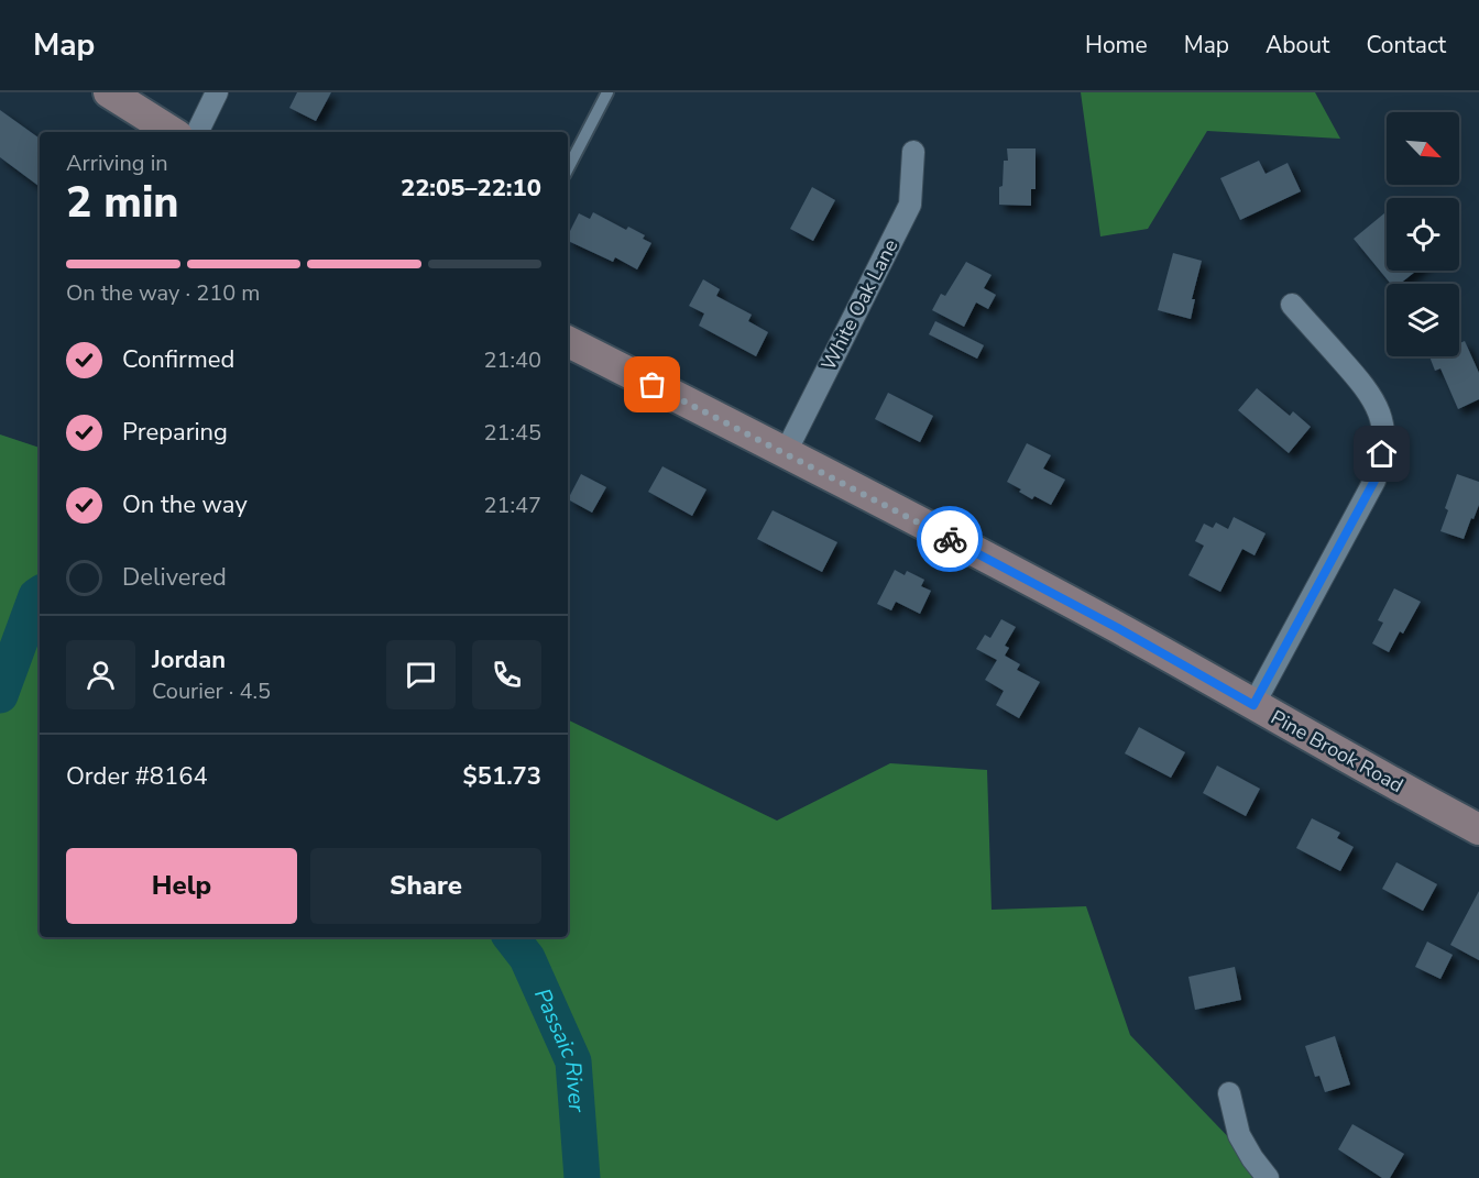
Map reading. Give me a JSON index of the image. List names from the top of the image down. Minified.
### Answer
{"streets":{"street":["White Oak Lane","Pine Brook Road"]},"crossings":[["White Oak Lane","Pine Brook Road"]],"water":["Passaic River"],"north":"bottom right","page":{"header":"Map","nav":["Home","Map","About","Contact"],"heading":["2 min","Arriving in","22:05–22:10"],"panel":["Jordan","Courier · 4.5","Order #8164","$51.73"],"bar":"On the way · 210 m","list":[["Confirmed","21:40"],["Preparing","21:45"],["On the way","21:47"],"Delivered"],"buttons":["Help","Share"]}}
